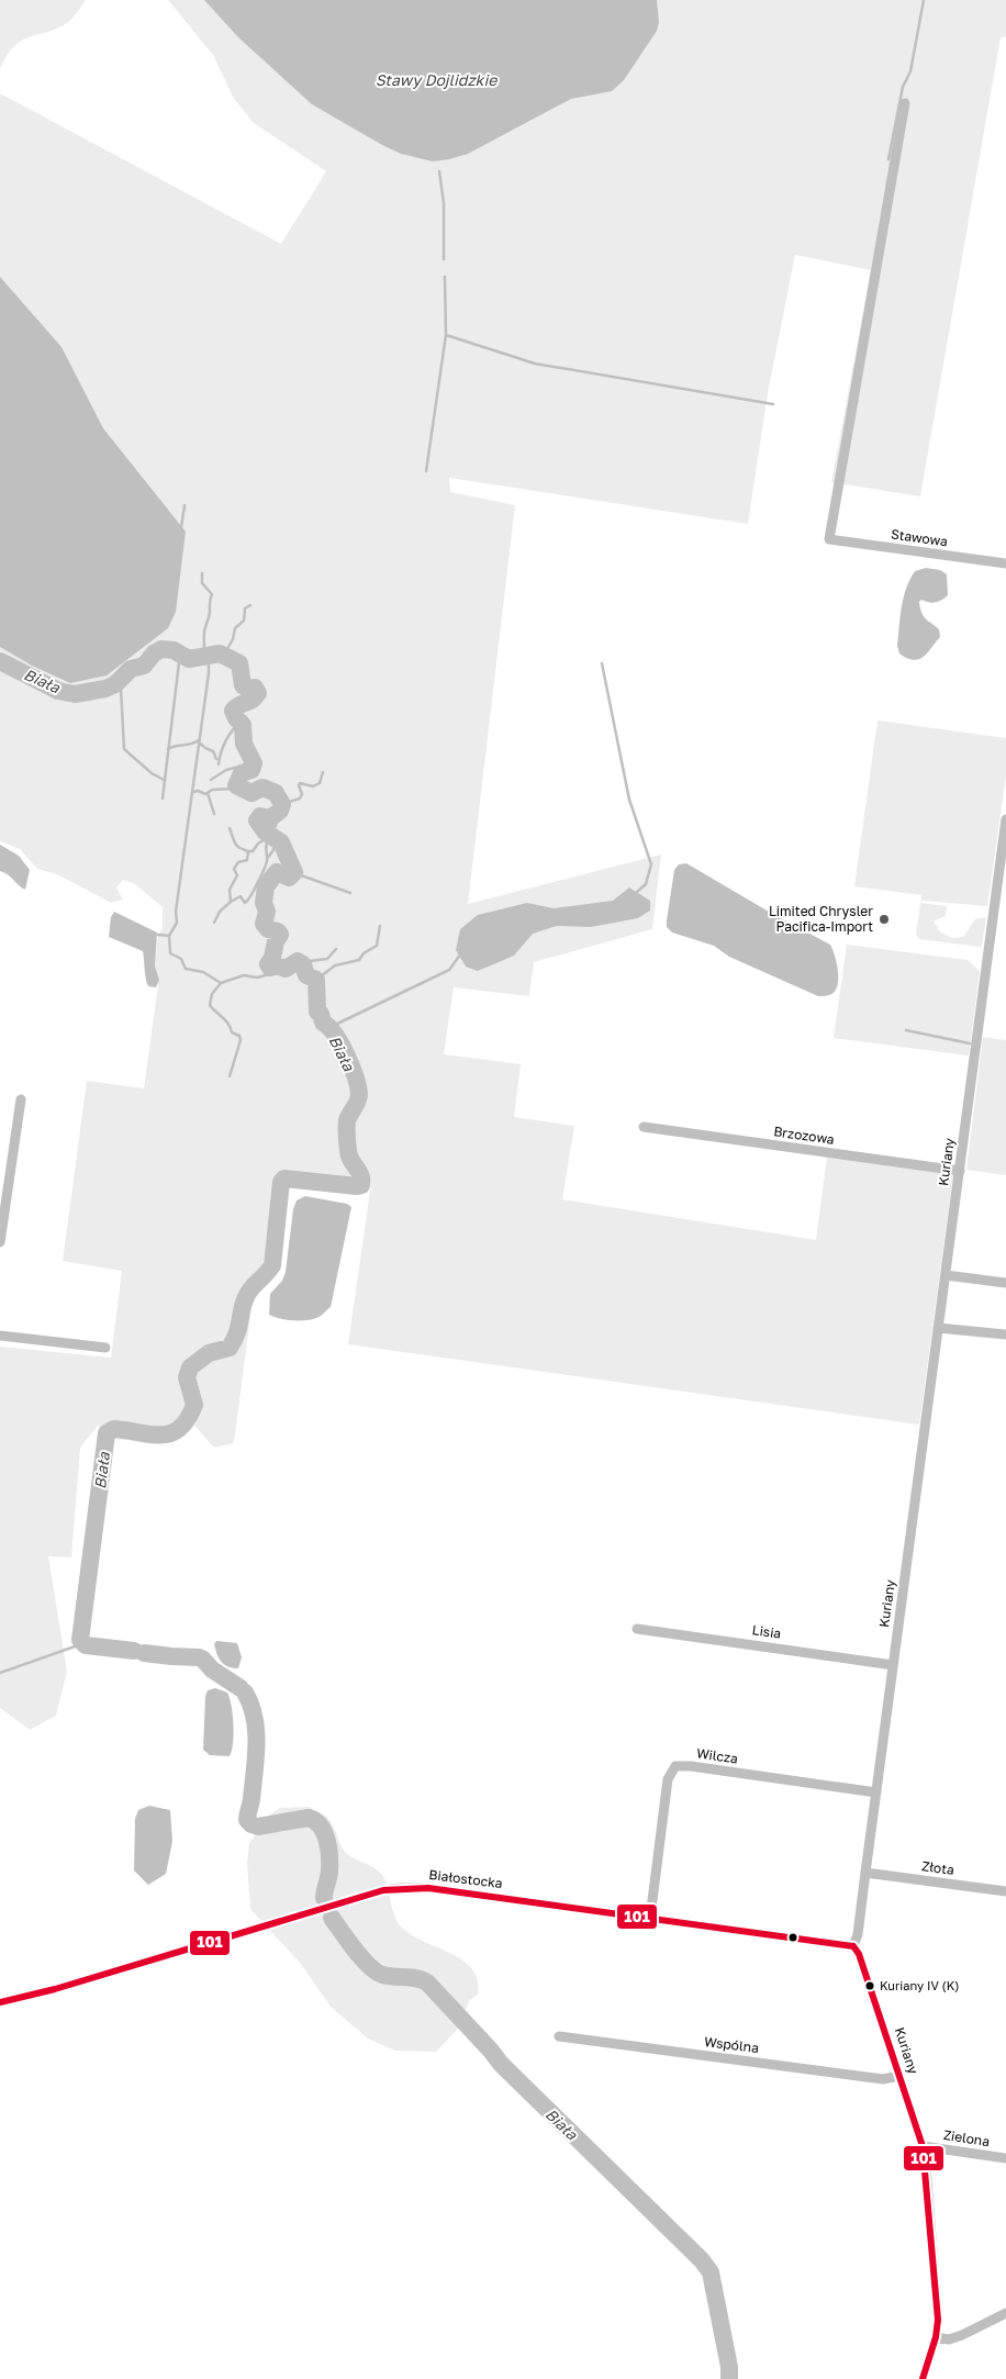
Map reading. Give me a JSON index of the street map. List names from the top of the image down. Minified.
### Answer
{"streets":{"street":["Stawowa","Brzozowa","Kuriany","Lisia","Wilcza","Złota","Białostocka","Wspólna","Zielona"]},"crossings":[["Brzozowa","Kuriany"],["Kuriany","Lisia"],["Kuriany","Wilcza"],["Kuriany","Złota"],["Kuriany","Białostocka"],["Kuriany","Wspólna"],["Kuriany","Zielona"],["Wilcza","Białostocka"]],"water":["Stawy Dojlidzkie","Biała"],"places":["Limited Chrysler Pacifica-Import","Kuriany IV (K)"],"lines":["transit line 101"]}
